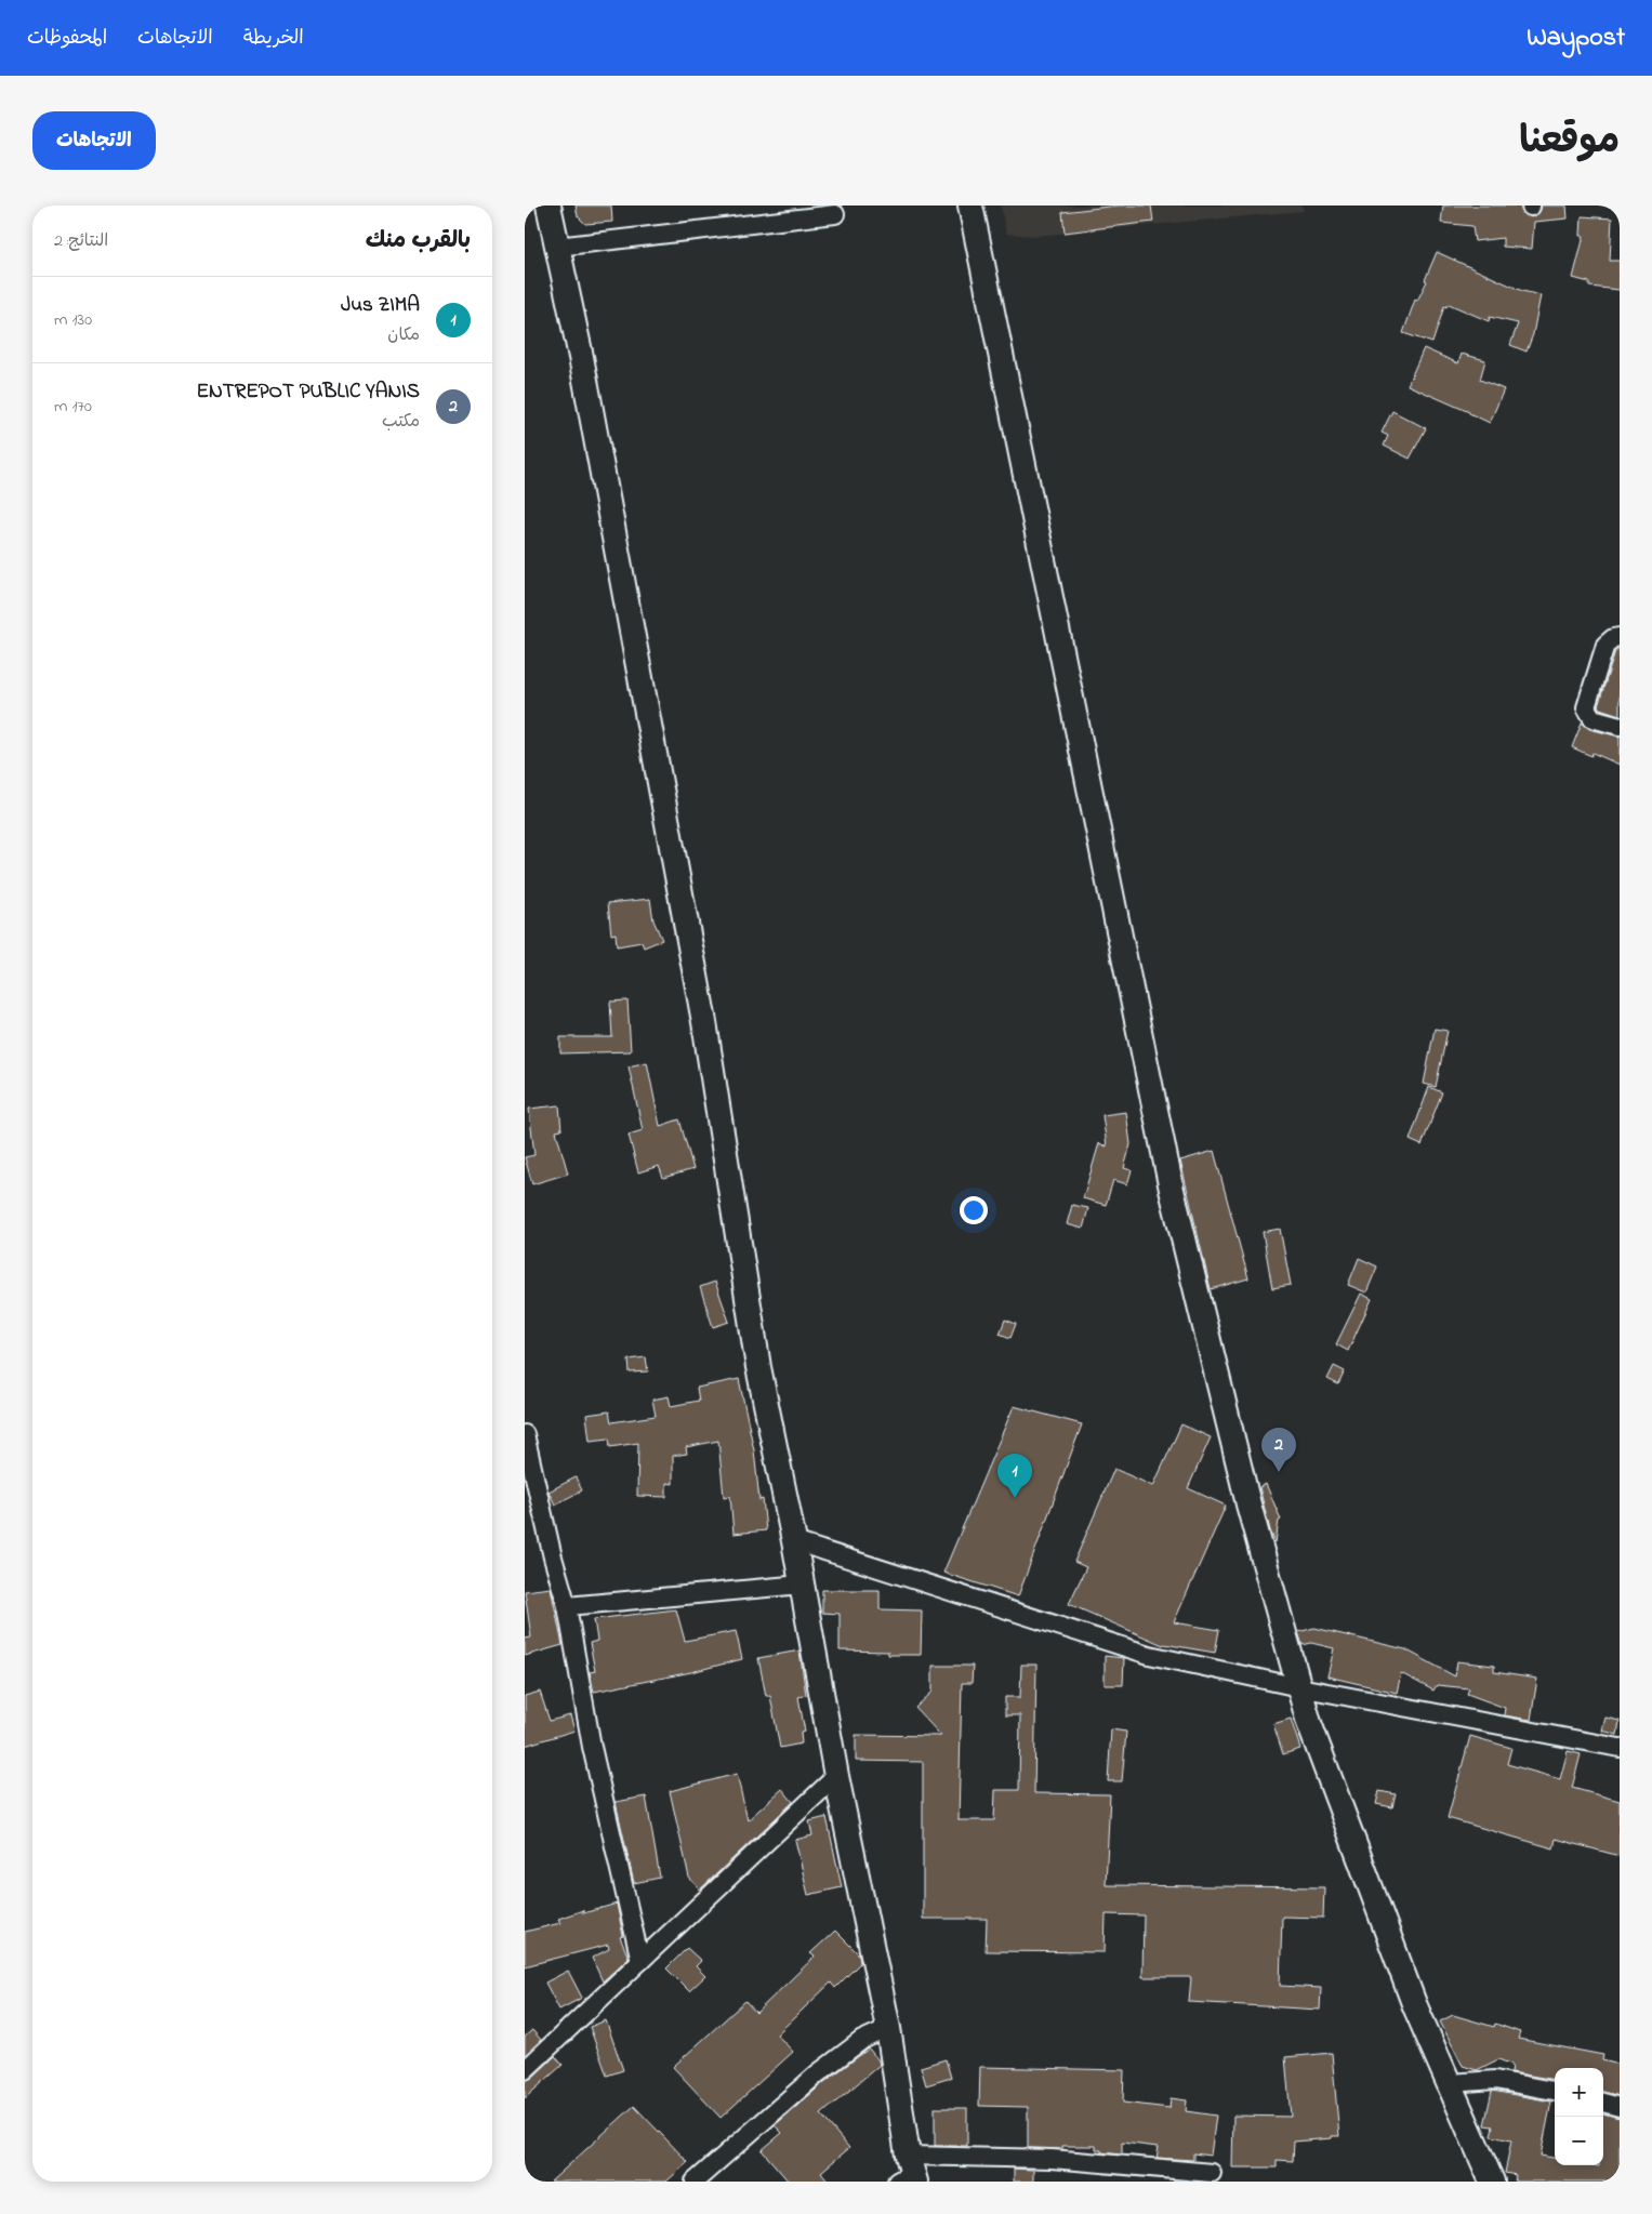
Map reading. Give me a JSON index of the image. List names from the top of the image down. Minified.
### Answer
{"page":{"header":"Waypost","nav":["الخريطة","الاتجاهات","المحفوظات"],"title":"موقعنا","buttons":"الاتجاهات","heading":["بالقرب منك","النتائج: 2"],"list":[{"mark":"1","name":"Jus ZIMA","note":"مكان","value":"130 m"},{"mark":"2","name":"ENTREPOT PUBLIC YANIS","note":"مكتب","value":"170 m"}],"pins":["2","1"],"map_buttons":["+","−"]}}
